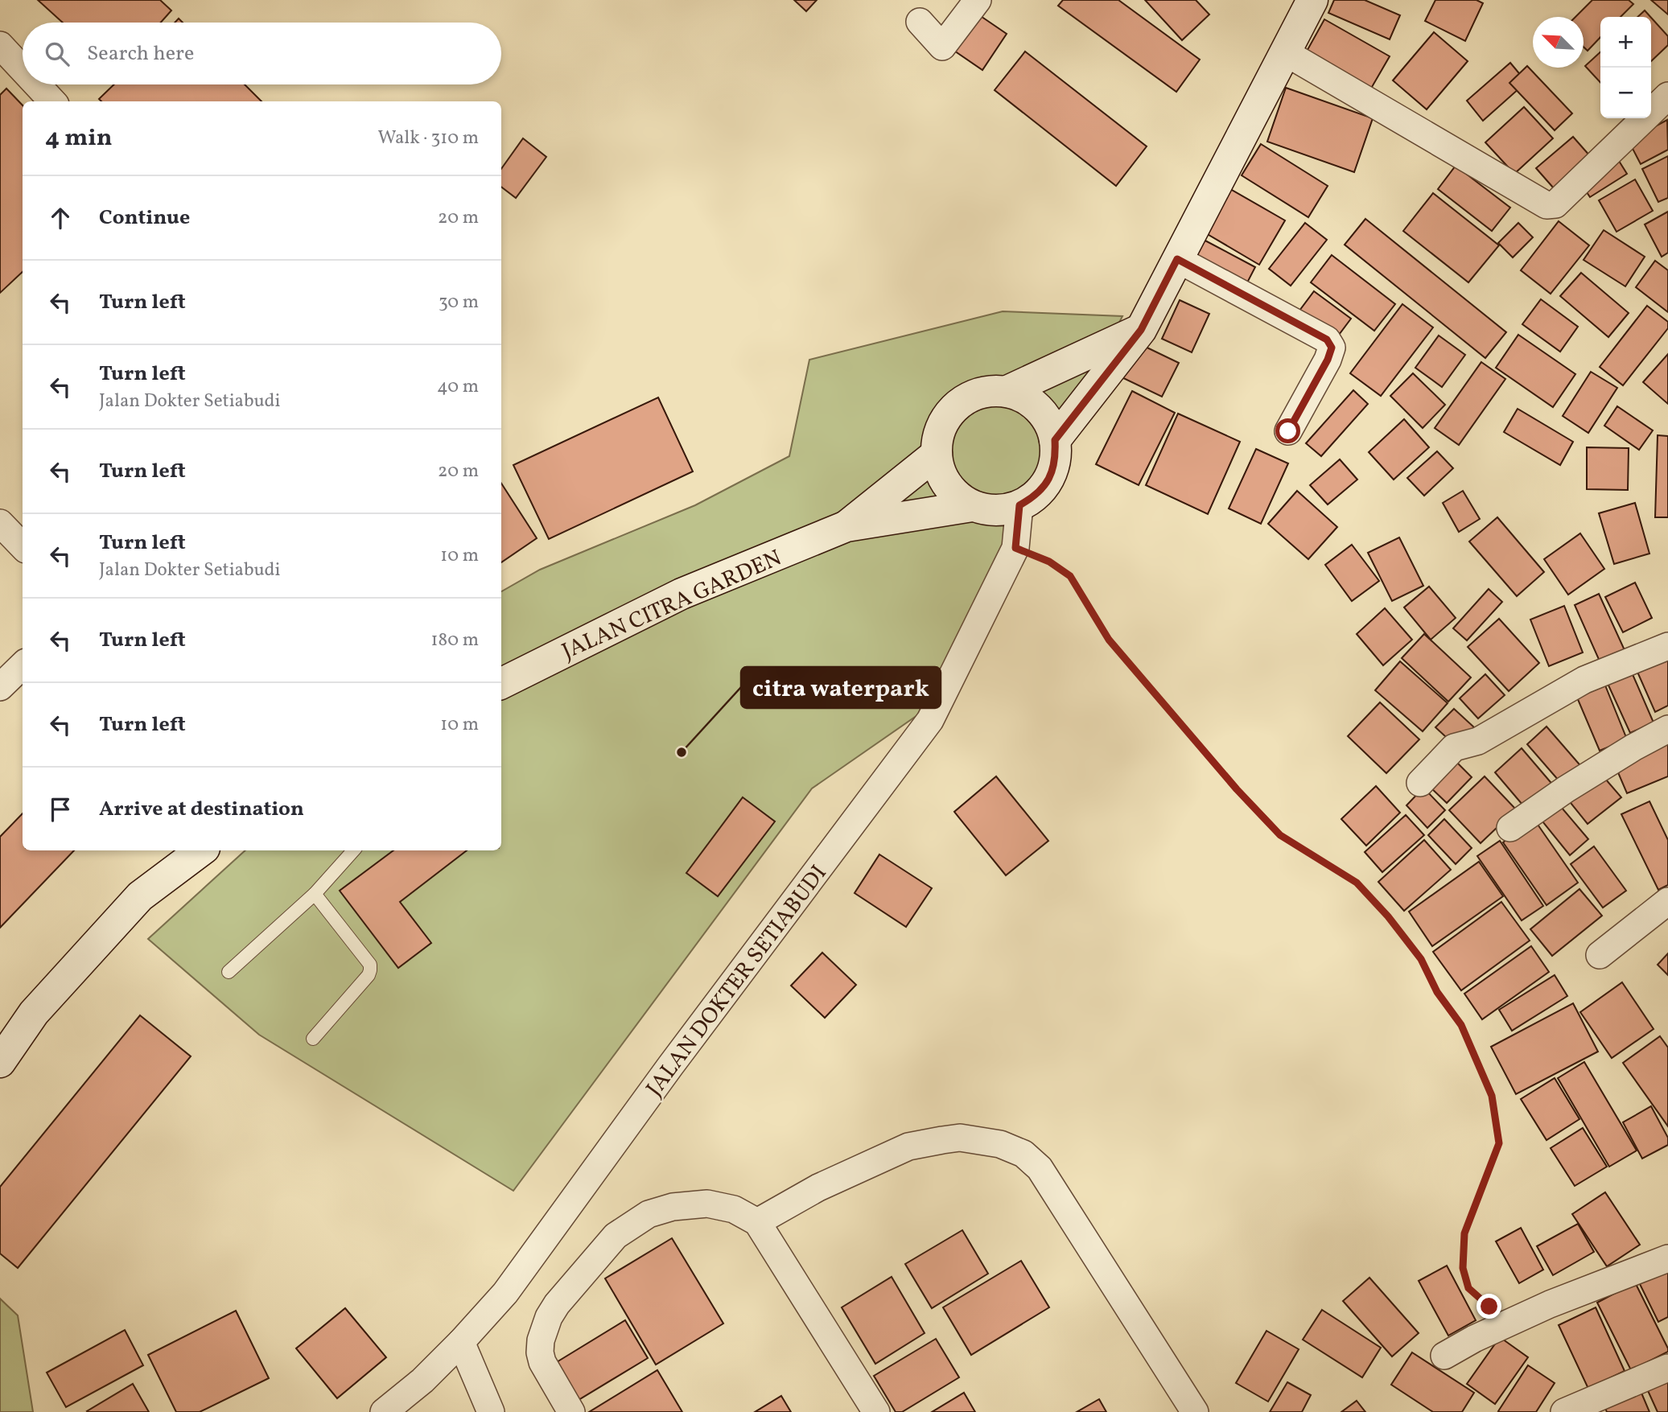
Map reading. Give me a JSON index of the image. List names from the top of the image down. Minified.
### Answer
{"streets":{"street":["JALAN CITRA GARDEN","JALAN DOKTER SETIABUDI"]},"crossings":[["JALAN CITRA GARDEN","JALAN DOKTER SETIABUDI"]],"places":["citra waterpark"],"north":"top left","page":{"map_buttons":["+","−"],"search":"Search here","heading":["4 min","Walk · 310 m"],"list":[["Continue","20 m"],["Turn left","30 m"],["Turn left","Jalan Dokter Setiabudi","40 m"],["Turn left","20 m"],["Turn left","Jalan Dokter Setiabudi","10 m"],["Turn left","180 m"],["Turn left","10 m"],"Arrive at destination"]}}
